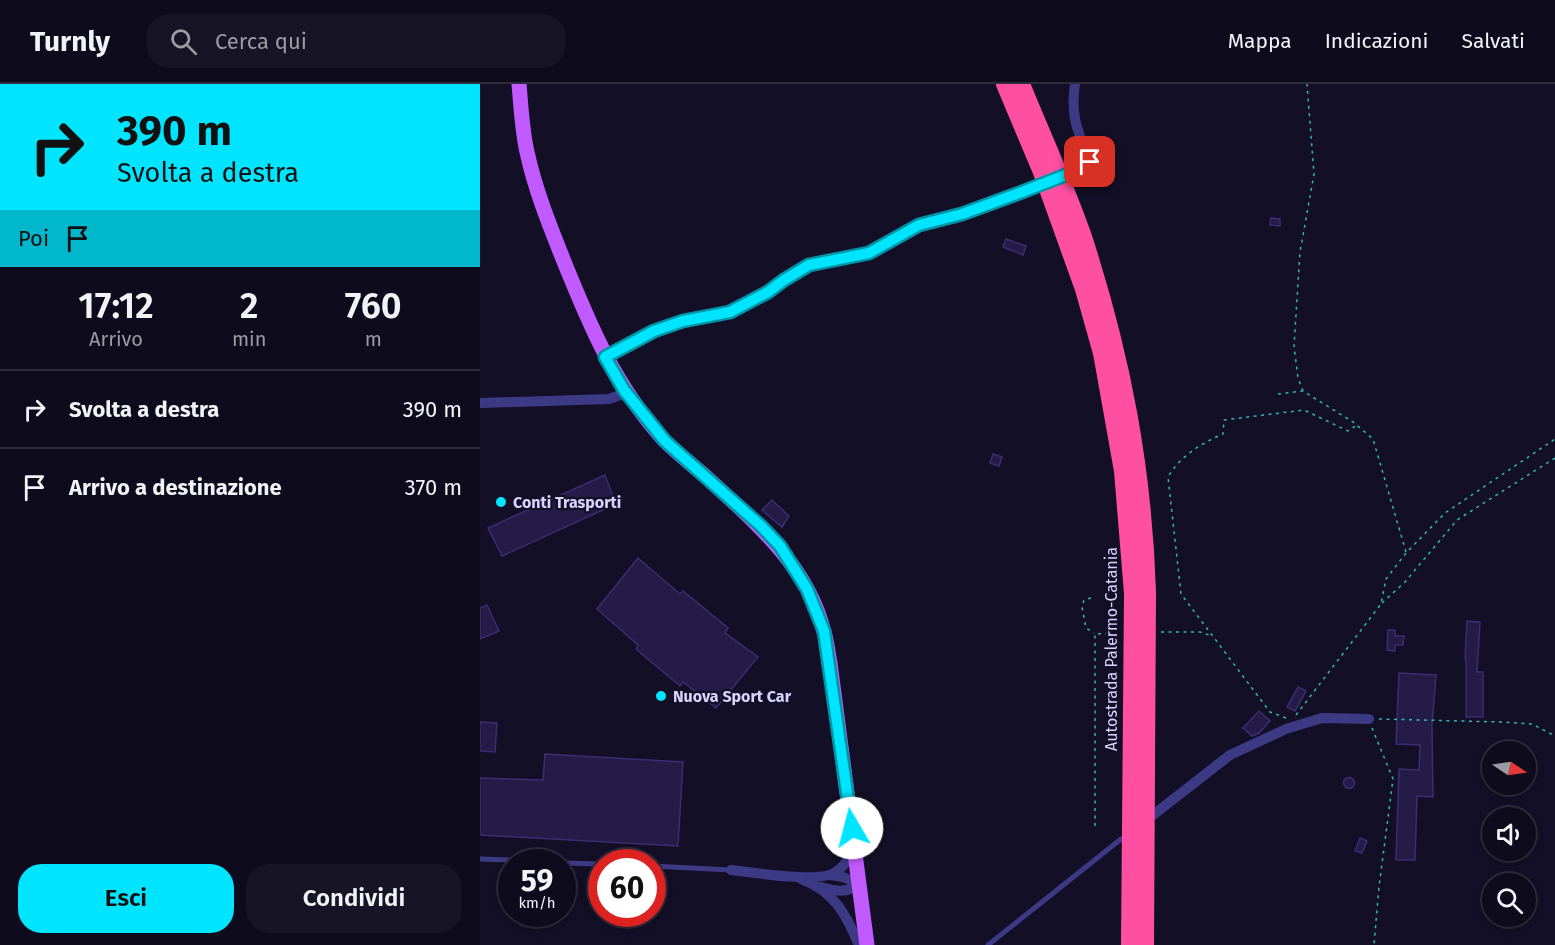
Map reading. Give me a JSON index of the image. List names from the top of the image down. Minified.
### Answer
{"streets":{"highway":["Autostrada Palermo-Catania"]},"places":["Conti Trasporti","Nuova Sport Car"],"north":"right","page":{"header":"Turnly","search":"Cerca qui","nav":["Mappa","Indicazioni","Salvati"],"turn":["390 m","Svolta a destra"],"then":"Poi","eta":["17:12","Arrivo","2","min","760","m"],"list":[{"name":"Svolta a destra","value":"390 m"},{"name":"Arrivo a destinazione","value":"370 m"}],"speed":"59 km/h","limit":"60","buttons":["Esci","Condividi"]}}
